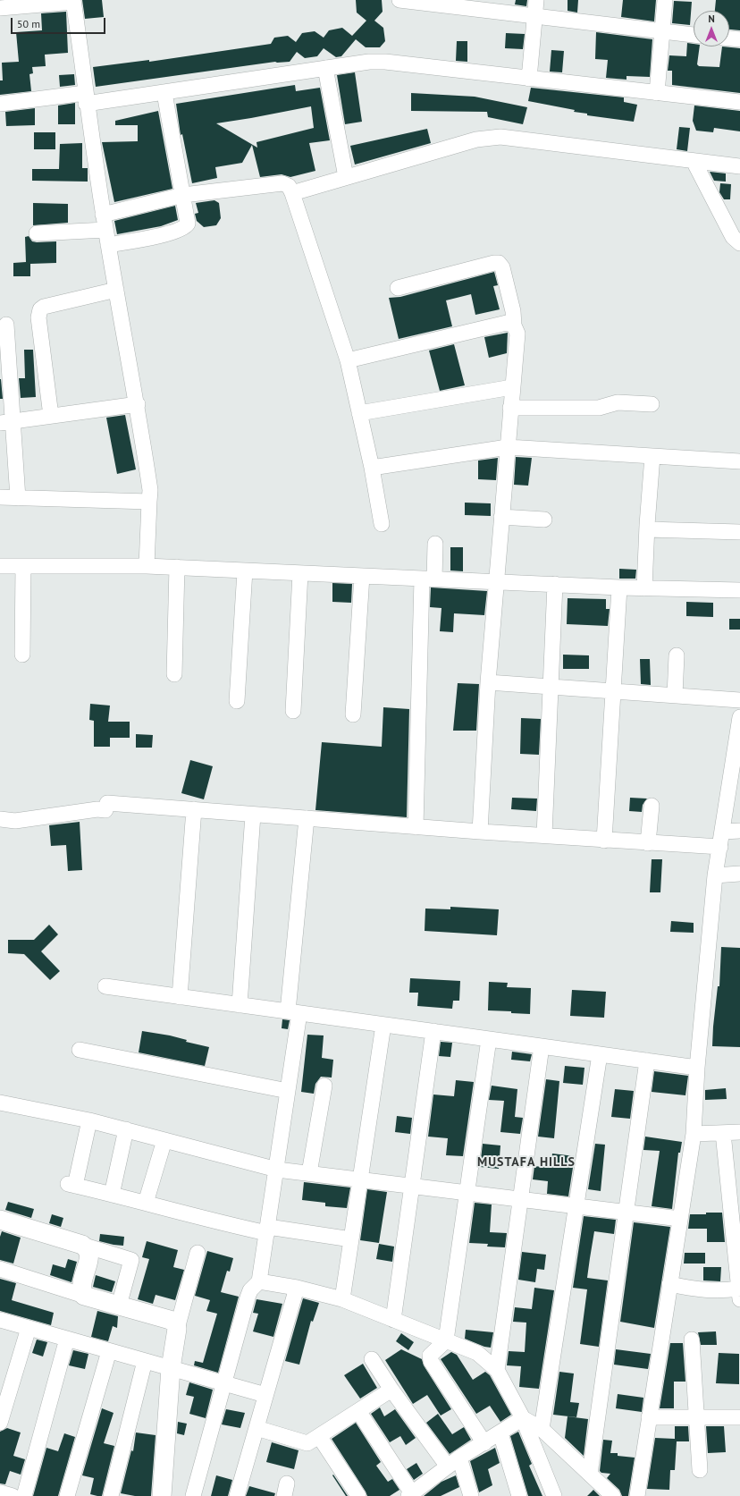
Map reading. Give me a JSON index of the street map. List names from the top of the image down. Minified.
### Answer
{"districts":["MUSTAFA HILLS"],"scale_bar":"50 m","north":"top"}
